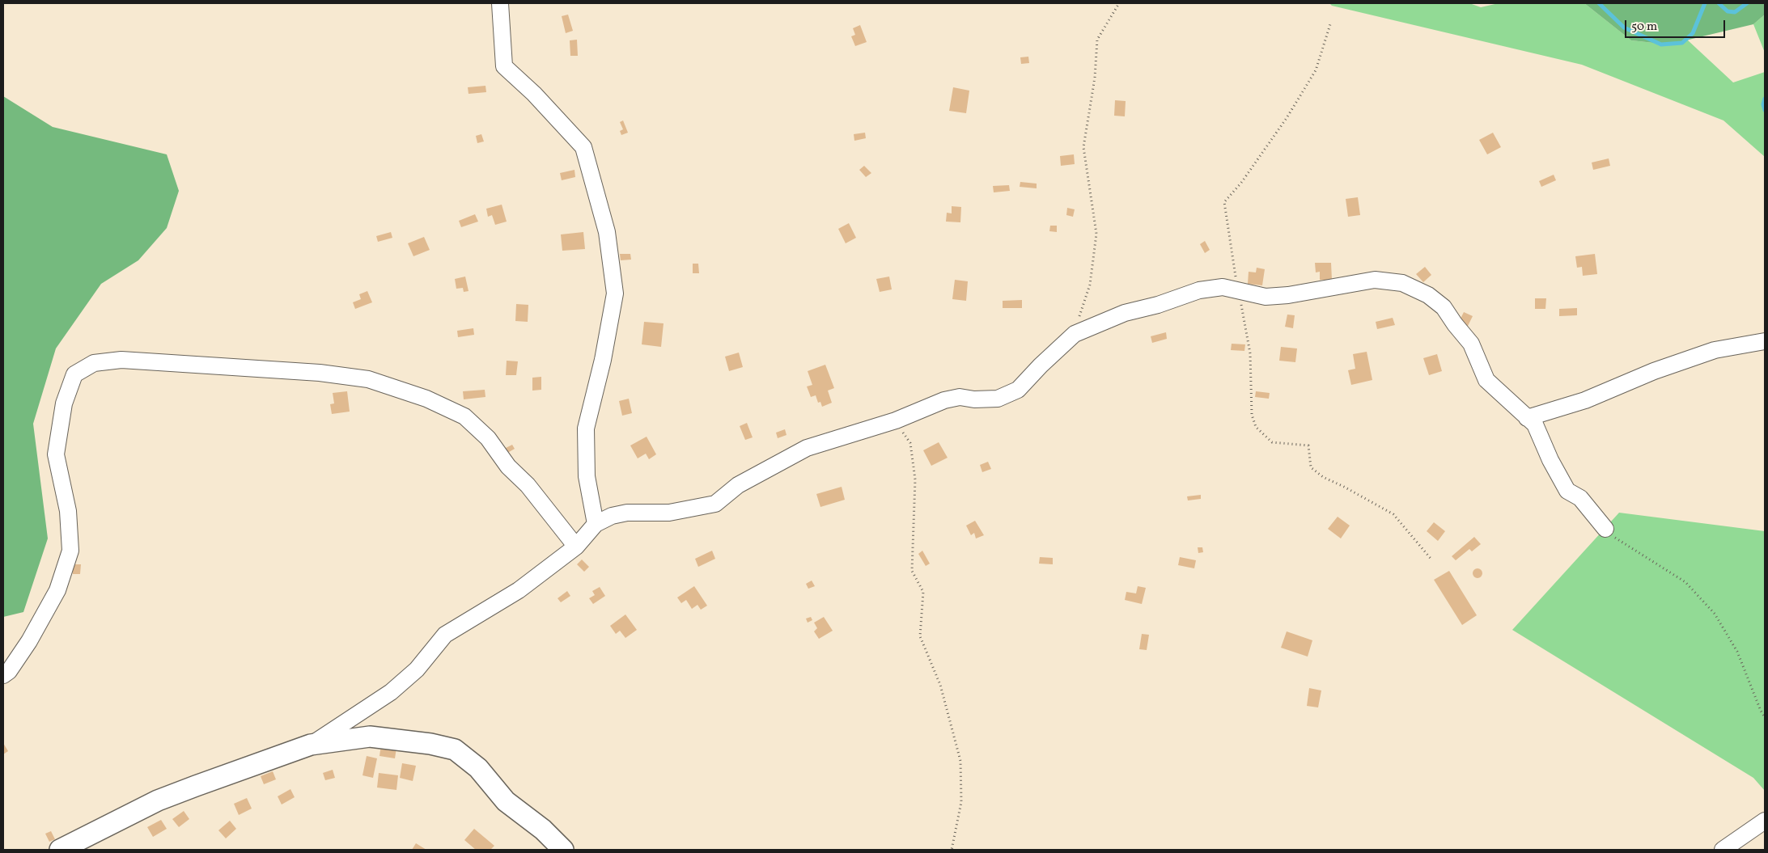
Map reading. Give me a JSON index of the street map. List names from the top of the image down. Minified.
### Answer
{"scale_bar":"50 m"}
